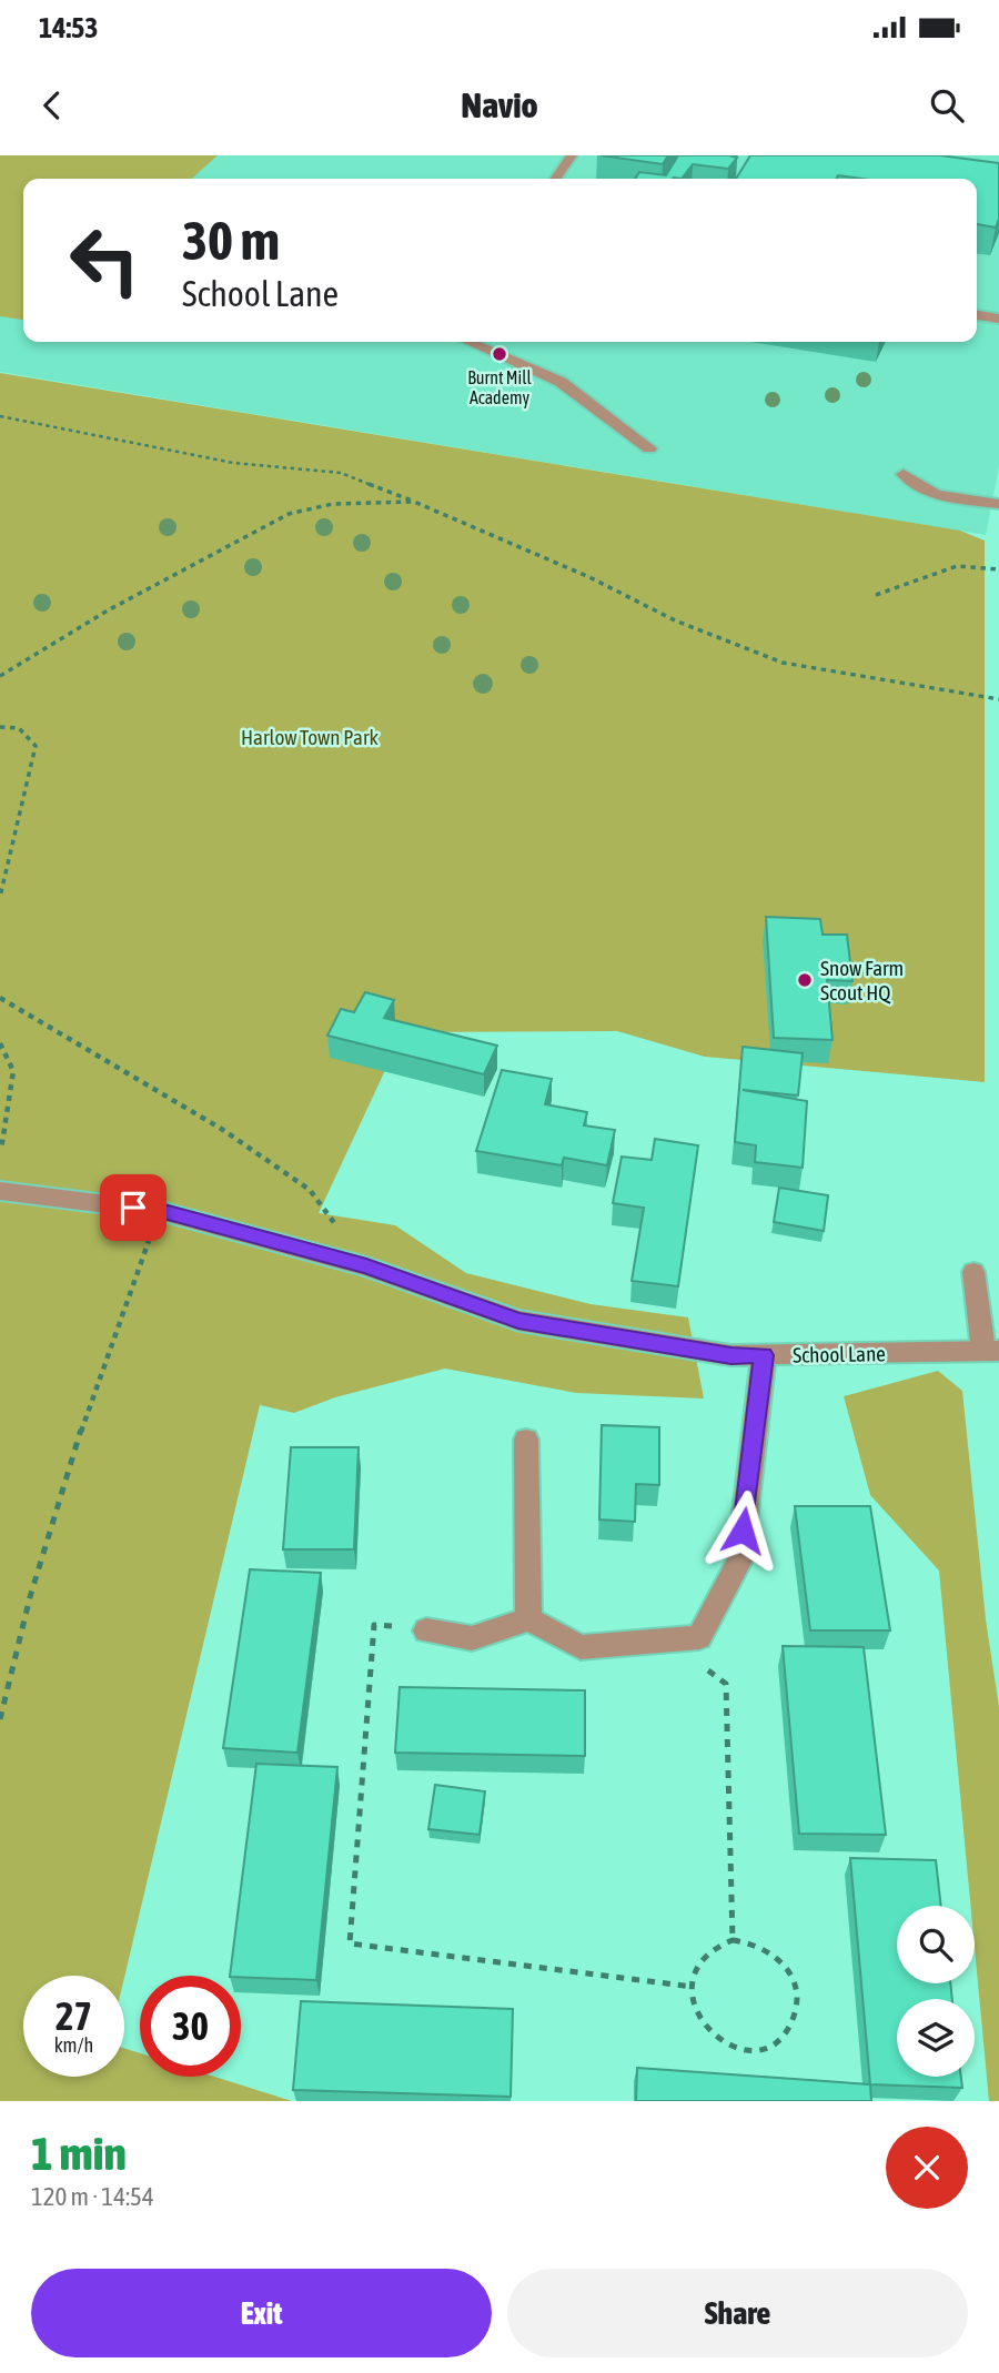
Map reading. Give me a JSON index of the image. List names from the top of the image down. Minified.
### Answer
{"streets":{"street":["School Lane"]},"parks":["Harlow Town Park"],"places":["Burnt Mill Academy","Snow Farm Scout HQ"],"page":{"status":"14:53","header":"Navio","turn":["30 m","School Lane"],"speed":"27 km/h","limit":"30","heading":["1 min","120 m · 14:54"],"buttons":["Exit","Share"]}}
